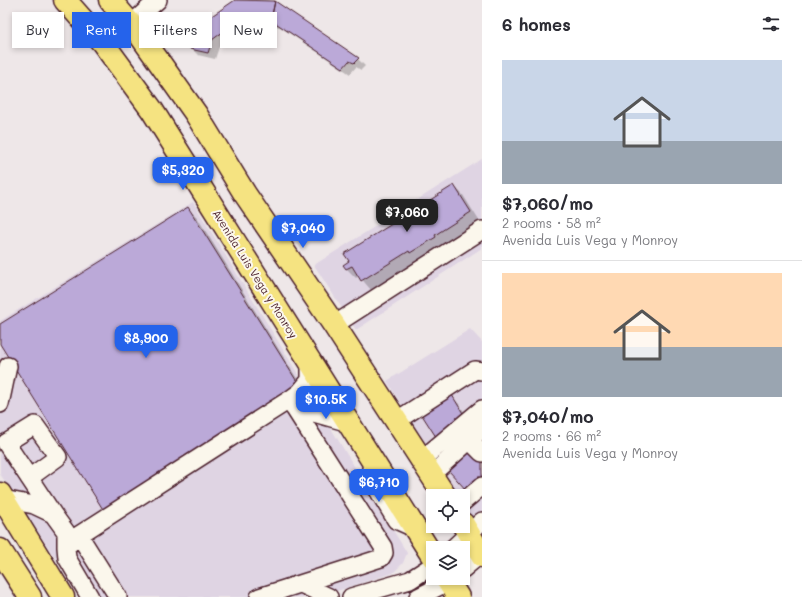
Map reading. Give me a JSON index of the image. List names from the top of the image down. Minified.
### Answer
{"streets":{"main road":["Avenida Luis Vega y Monroy"]},"page":{"heading":"6 homes","chip":["Buy","Rent","Filters","New"],"list":[{"name":"$7,060/mo","note":"2 rooms · 58 m² · Avenida Luis Vega y Monroy"},{"name":"$7,040/mo","note":"2 rooms · 66 m² · Avenida Luis Vega y Monroy"}],"price":["$5,320","$7,060","$7,040","$8,900","$10.5K","$6,710"]}}
